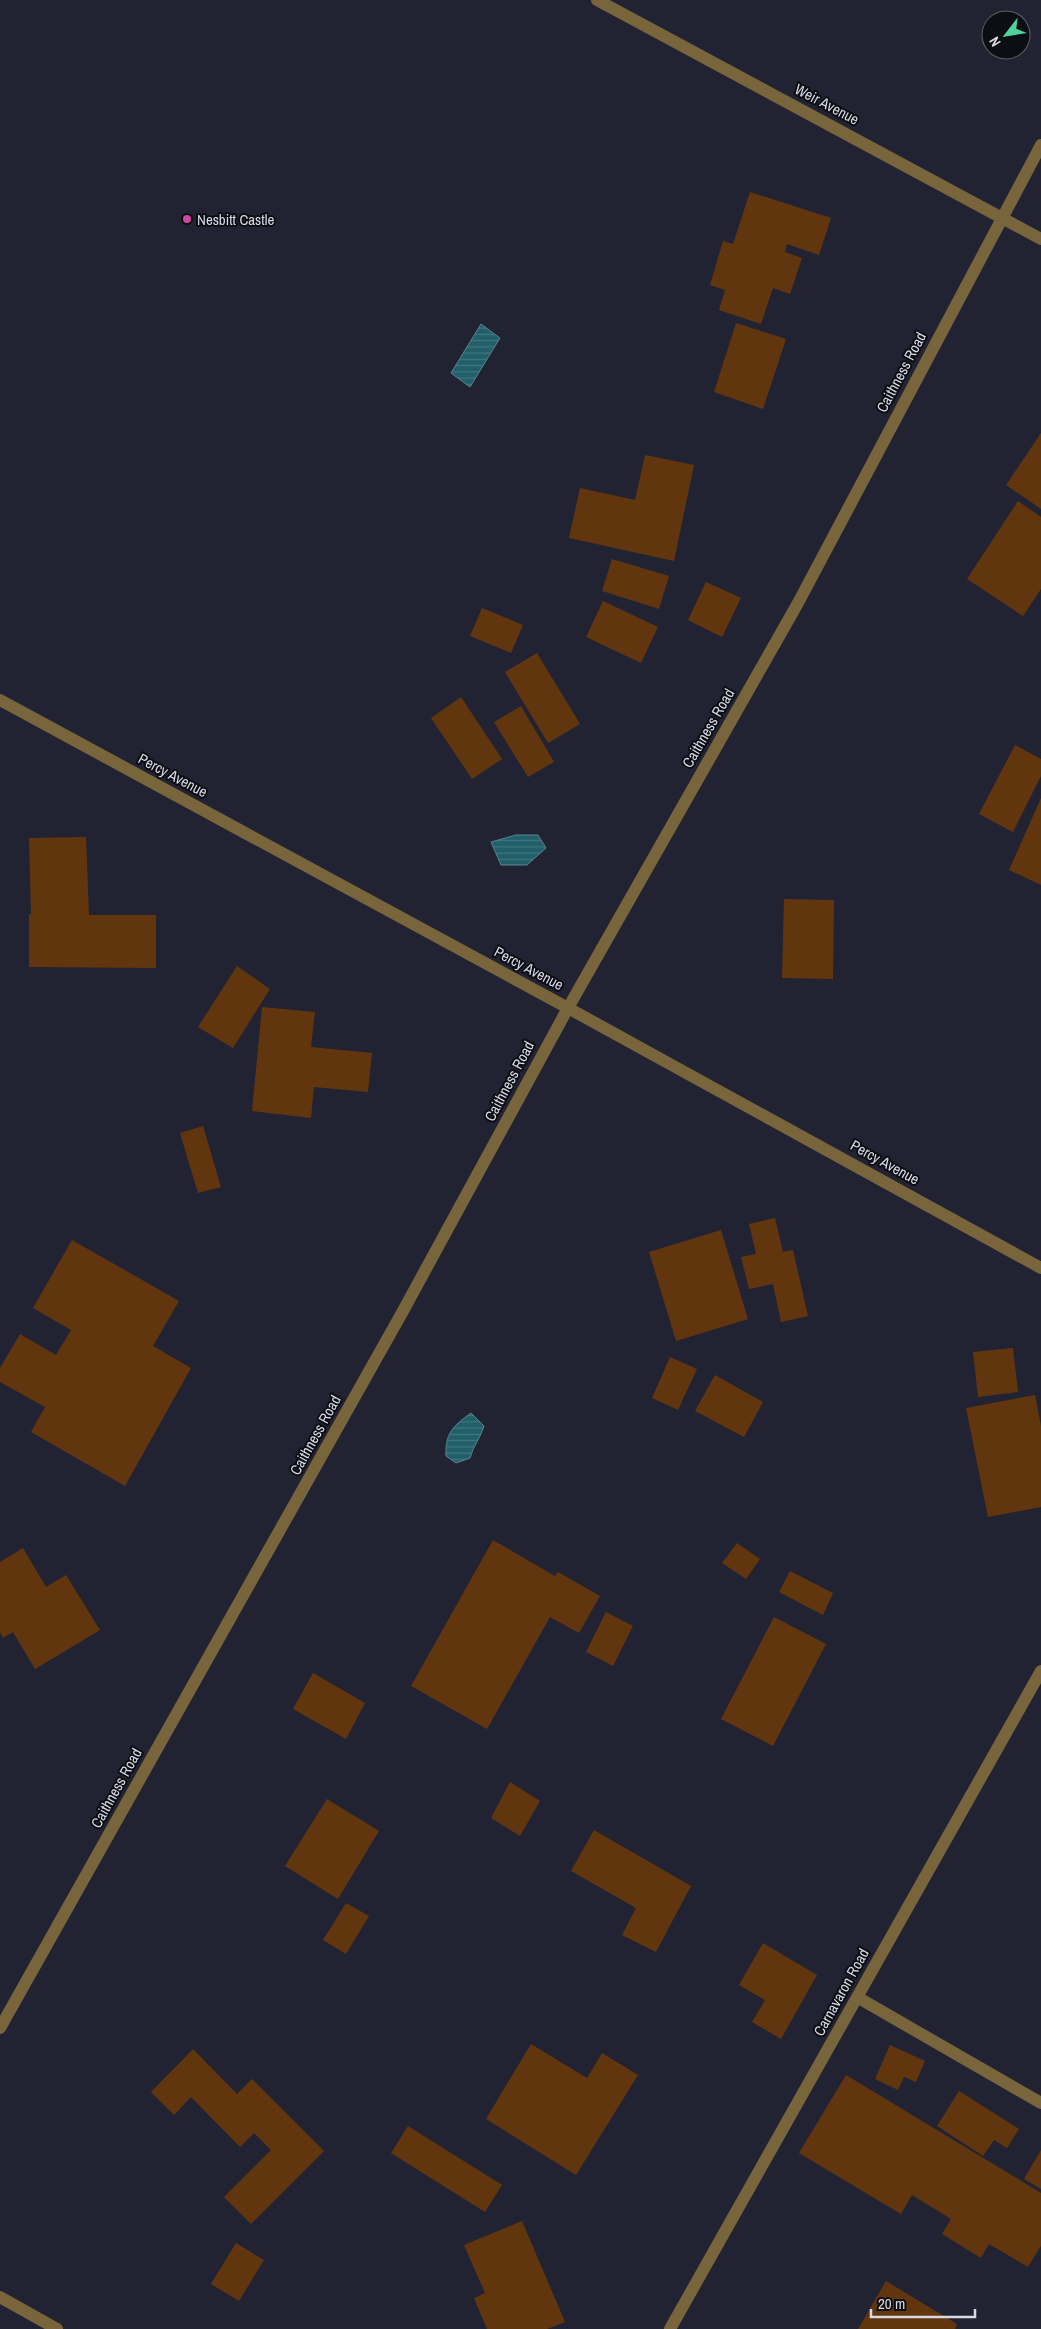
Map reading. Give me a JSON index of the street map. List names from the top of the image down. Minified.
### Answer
{"streets":{"street":["Weir Avenue","Caithness Road","Percy Avenue","Carnavaron Road"]},"crossings":[["Weir Avenue","Caithness Road"],["Caithness Road","Percy Avenue"]],"places":["Nesbitt Castle"],"scale_bar":"20 m","north":"bottom left"}
